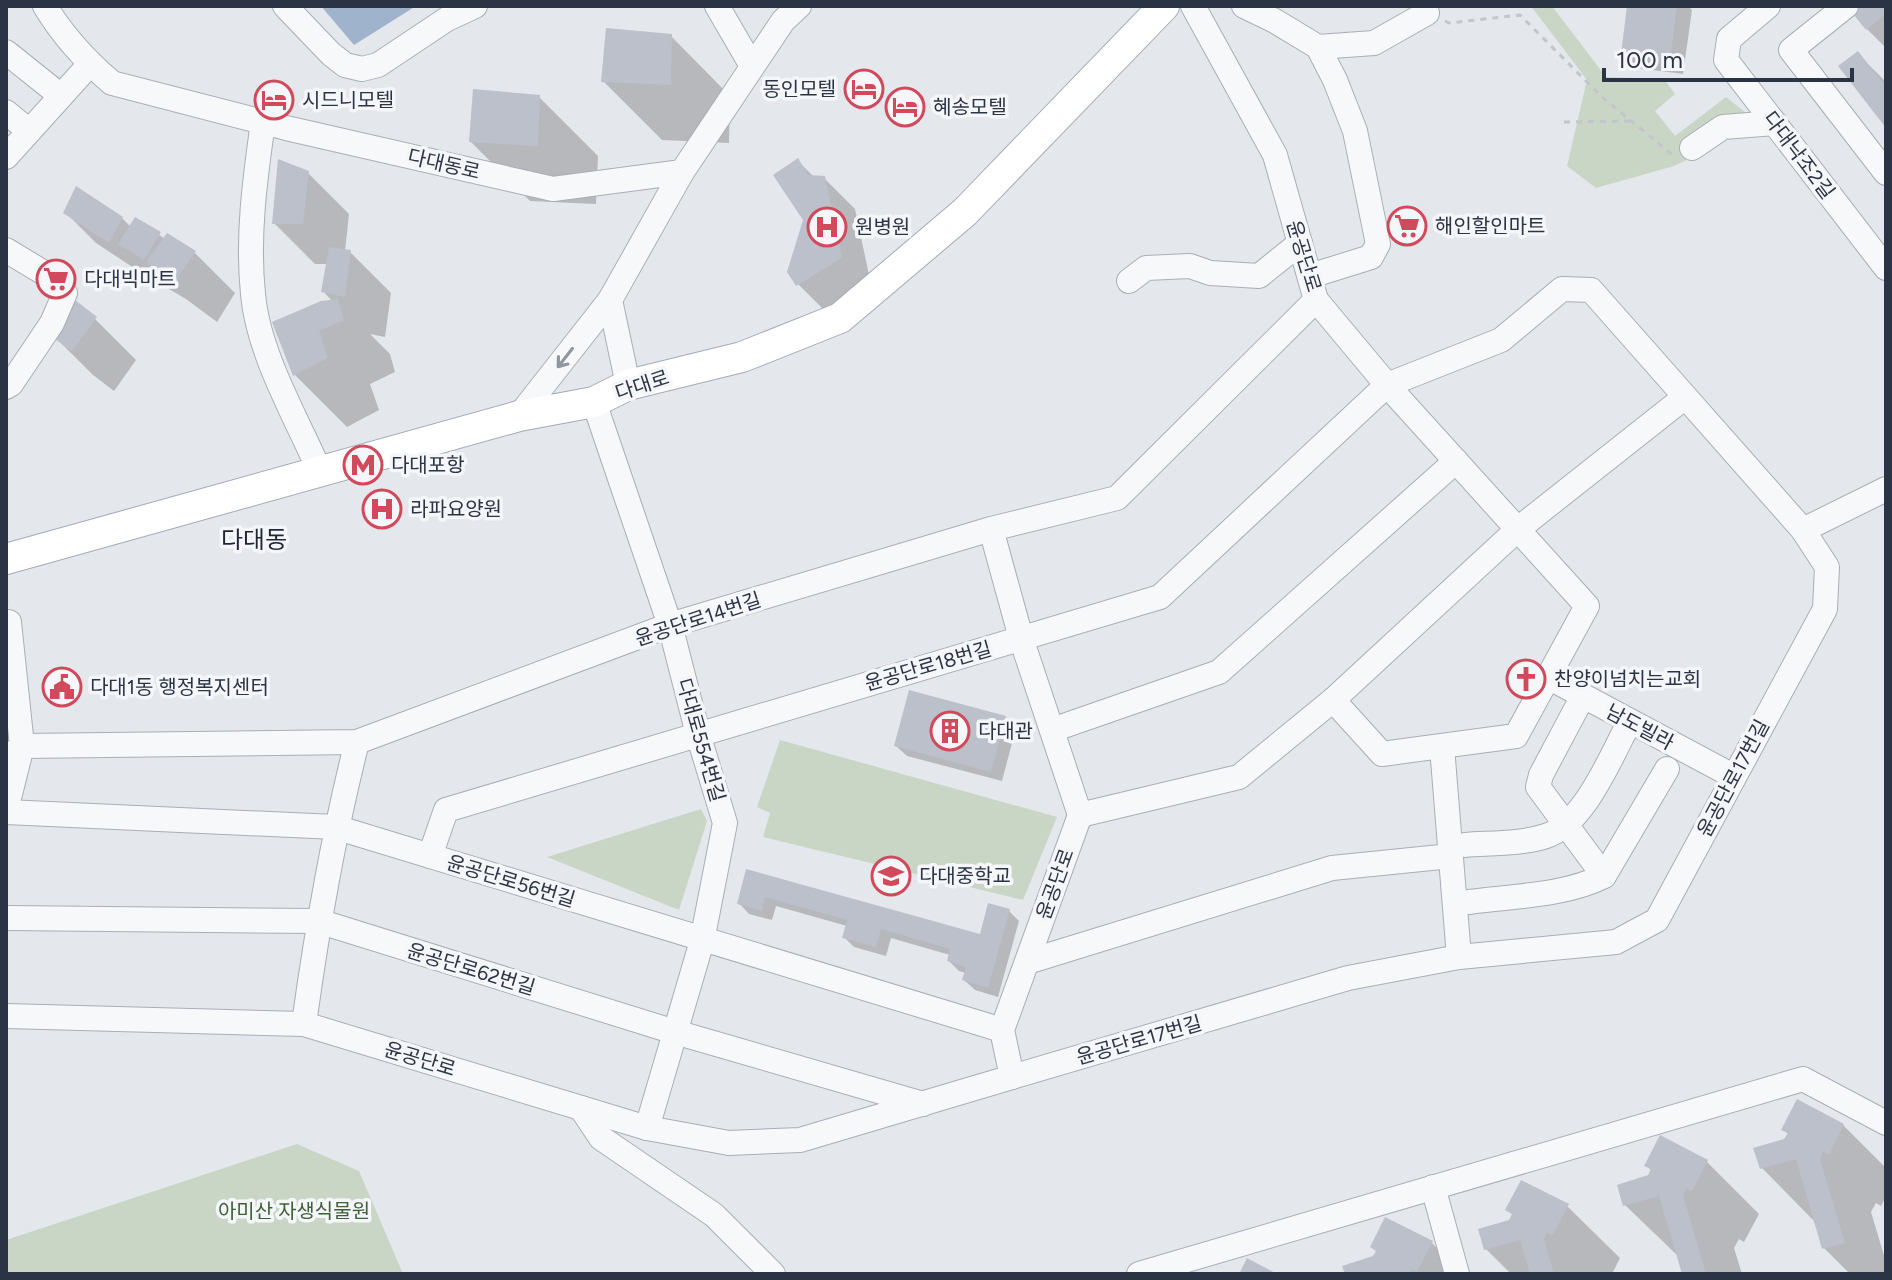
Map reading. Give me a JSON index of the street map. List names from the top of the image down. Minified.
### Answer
{"streets":{"main road":["다대로"],"street":["다대낙조2길","다대동로","윤공단로","윤공단로14번길","윤공단로18번길","남도빌라","다대로554번길","윤공단로17번길","윤공단로56번길","윤공단로62번길"]},"crossings":[["윤공단로","윤공단로14번길"],["윤공단로","윤공단로18번길"],["윤공단로","남도빌라"],["윤공단로","다대로554번길"],["윤공단로","윤공단로17번길"],["윤공단로","윤공단로56번길"],["윤공단로","윤공단로62번길"],["다대로","다대로554번길"],["윤공단로14번길","다대로554번길"],["윤공단로18번길","다대로554번길"],["윤공단로18번길","윤공단로17번길"],["윤공단로18번길","윤공단로56번길"],["남도빌라","윤공단로17번길"],["다대로554번길","윤공단로56번길"],["다대로554번길","윤공단로62번길"]],"districts":["다대동"],"parks":["아미산 자생식물원"],"places":{"hotel":["동인모텔","시드니모텔","혜송모텔"],"supermarket":["해인할인마트","다대빅마트"],"hospital":["원병원","라파요양원"],"metro station":["다대포항"],"church":["찬양이넘치는교회"],"public building":["다대1동 행정복지센터"],"building":["다대관"],"school or university":["다대중학교"]},"scale_bar":"100 m"}
